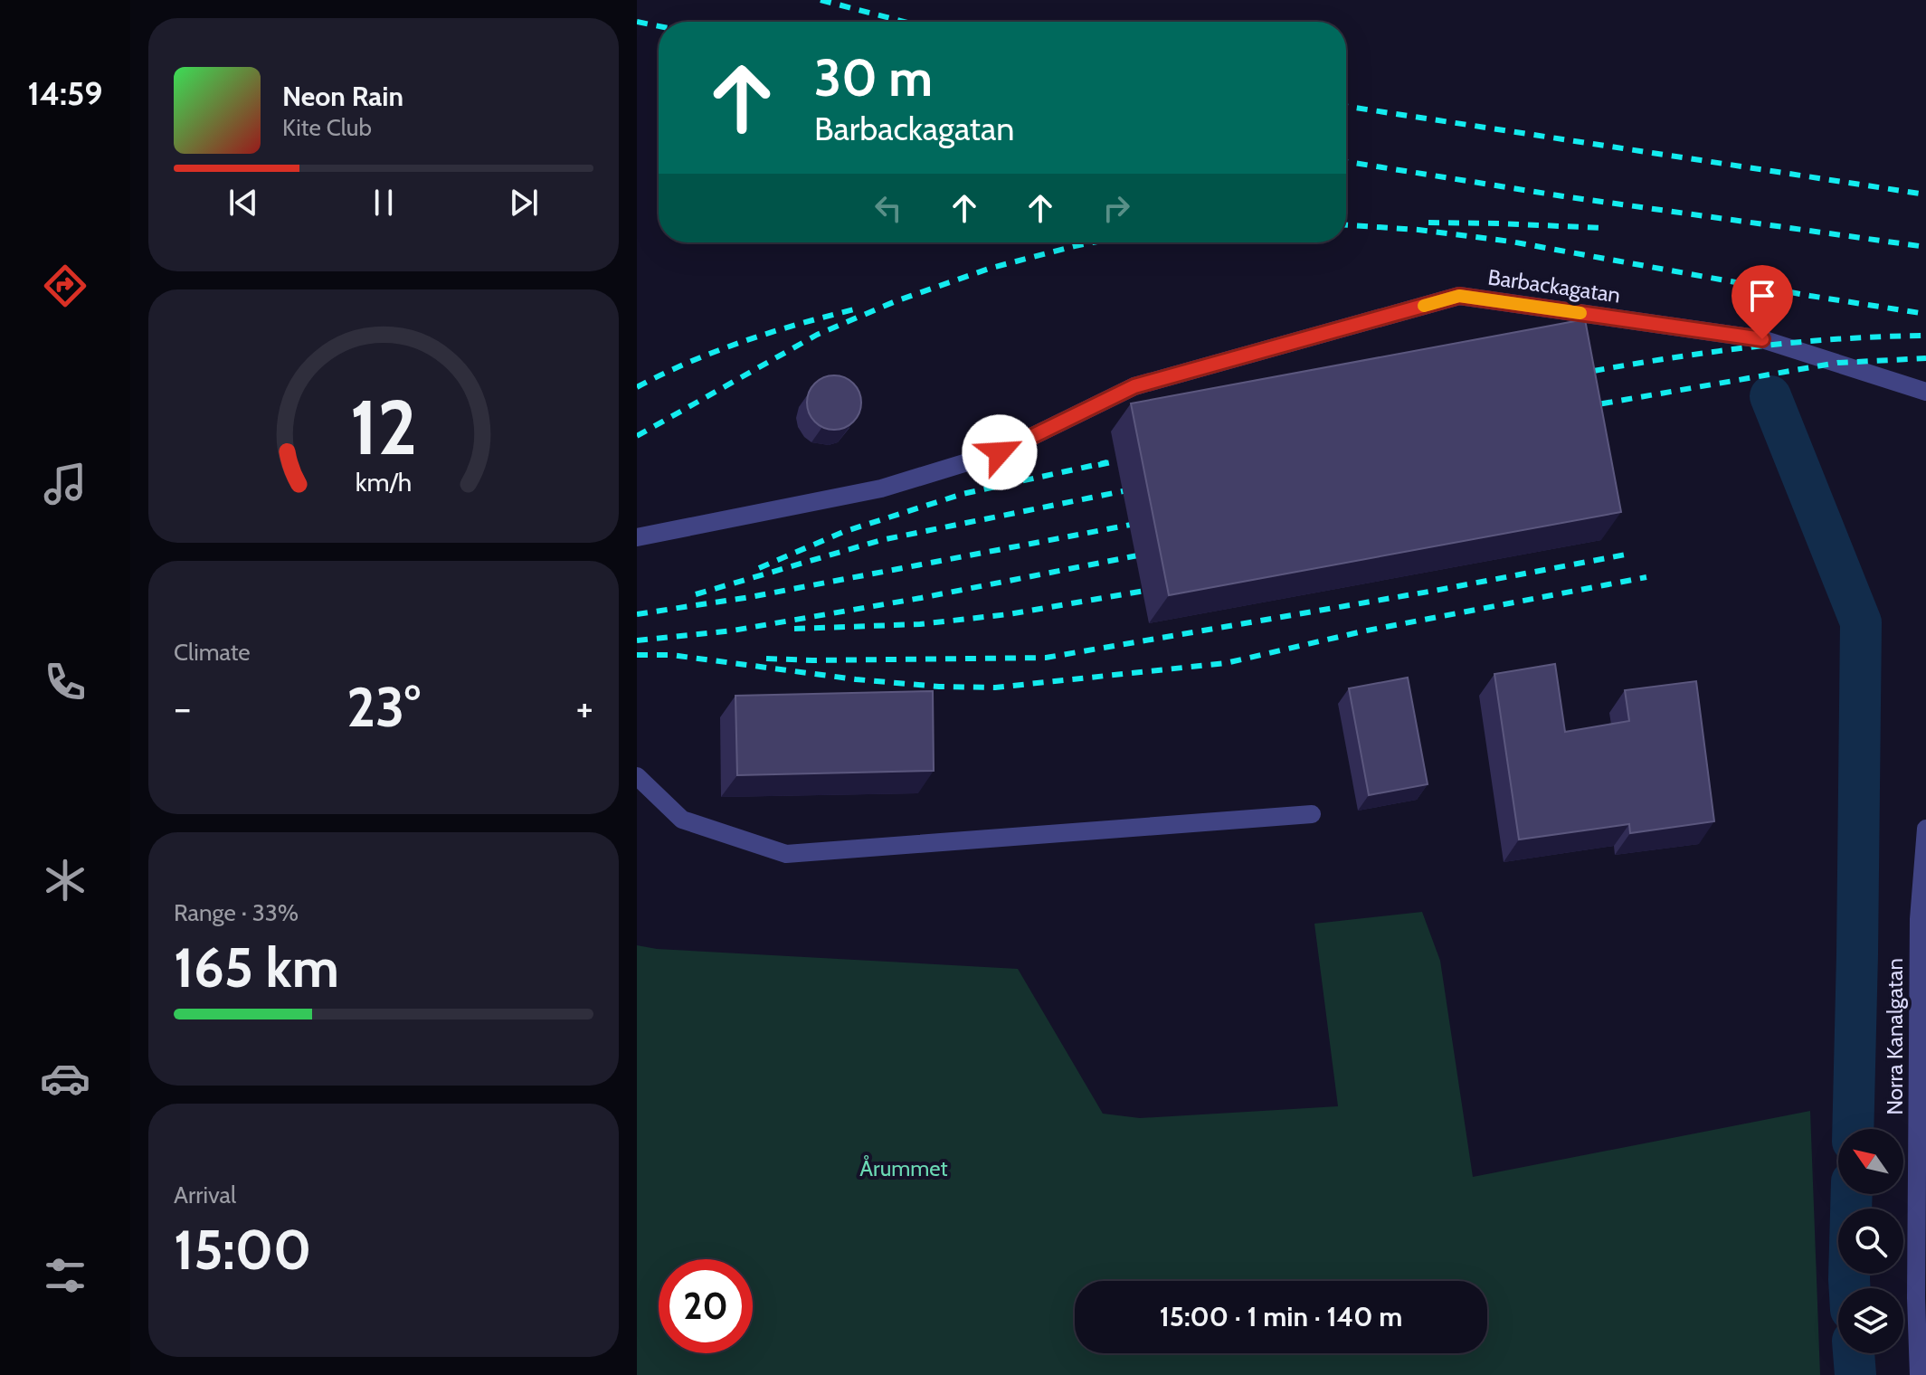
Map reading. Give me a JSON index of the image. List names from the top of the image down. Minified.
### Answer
{"streets":{"street":["Barbackagatan","Norra Kanalgatan"]},"parks":["Årummet"],"north":"top left","page":{"tabs":"14:59","turn":["30 m","Barbackagatan"],"song":["Neon Rain","Kite Club"],"tile":["Climate",["Range · 33%","165 km"],["Arrival","15:00"]],"heat":["−","23°","+"],"limit":"20","trip":"15:00 · 1 min · 140 m","gauge":["12","km/h"]}}
